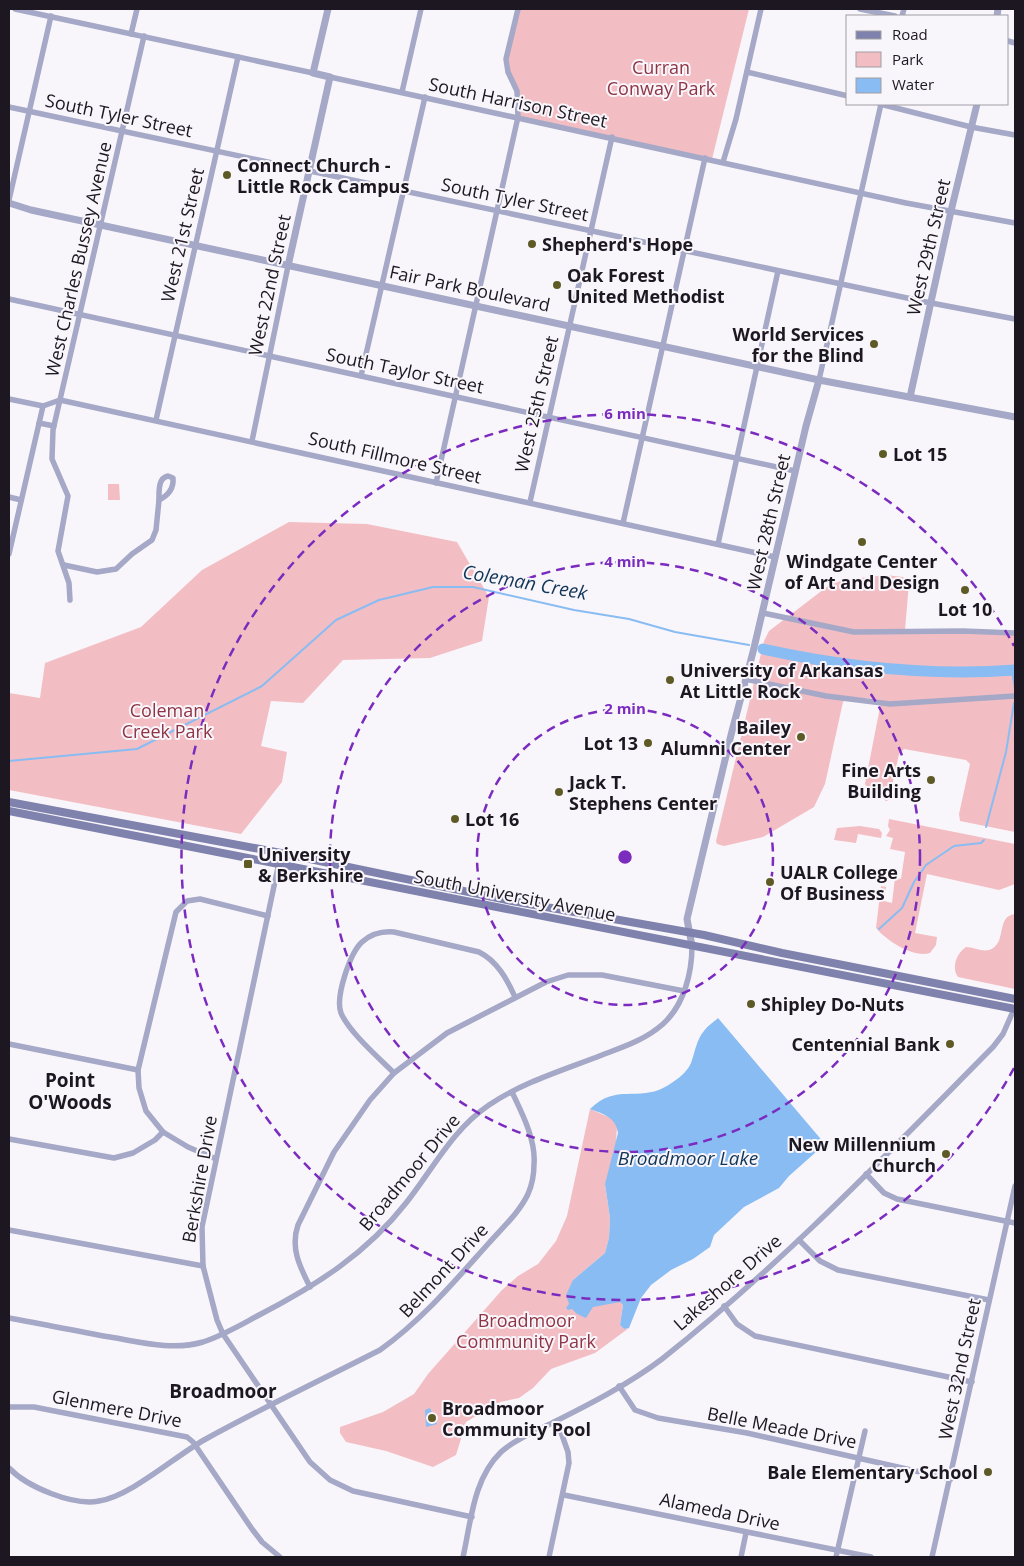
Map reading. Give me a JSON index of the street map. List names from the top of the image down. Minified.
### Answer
{"streets":{"main road":["South University Avenue"],"street":["South Harrison Street","South Tyler Street","West 21st Street","West 29th Street","West Charles Bussey Avenue","West 22nd Street","Fair Park Boulevard","South Taylor Street","West 25th Street","South Fillmore Street","West 28th Street","Broadmoor Drive","Berkshire Drive","Belmont Drive","Lakeshore Drive","West 32nd Street","Glenmere Drive","Belle Meade Drive","Alameda Drive"]},"crossings":[["South Harrison Street","West 21st Street"],["South Harrison Street","West 29th Street"],["South Harrison Street","West Charles Bussey Avenue"],["South Harrison Street","West 22nd Street"],["South Harrison Street","West 25th Street"],["South Harrison Street","West 28th Street"],["South Tyler Street","West 21st Street"],["South Tyler Street","West 29th Street"],["South Tyler Street","West Charles Bussey Avenue"],["South Tyler Street","West 22nd Street"],["South Tyler Street","West 25th Street"],["South Tyler Street","West 28th Street"],["West 21st Street","Fair Park Boulevard"],["West 21st Street","South Taylor Street"],["West 21st Street","South Fillmore Street"],["West 29th Street","Fair Park Boulevard"],["West Charles Bussey Avenue","Fair Park Boulevard"],["West Charles Bussey Avenue","South Taylor Street"],["West Charles Bussey Avenue","South Fillmore Street"],["West 22nd Street","Fair Park Boulevard"],["West 22nd Street","South Taylor Street"],["West 22nd Street","South Fillmore Street"],["Fair Park Boulevard","West 25th Street"],["Fair Park Boulevard","West 28th Street"],["South Taylor Street","West 25th Street"],["South Taylor Street","West 28th Street"],["West 25th Street","South Fillmore Street"],["South Fillmore Street","West 28th Street"],["West 28th Street","South University Avenue"],["West 28th Street","Broadmoor Drive"],["South University Avenue","Broadmoor Drive"],["South University Avenue","Berkshire Drive"],["South University Avenue","Lakeshore Drive"],["Broadmoor Drive","Berkshire Drive"],["Broadmoor Drive","Belmont Drive"],["Berkshire Drive","Belmont Drive"],["Berkshire Drive","Lakeshore Drive"],["Belmont Drive","Glenmere Drive"],["Lakeshore Drive","Belle Meade Drive"],["West 32nd Street","Belle Meade Drive"]],"districts":["Point O'Woods","Broadmoor"],"water":["Coleman Creek","Broadmoor Lake"],"parks":["Curran Conway Park","Coleman Creek Park","Broadmoor Community Park"],"places":{"other":["Connect Church - Little Rock Campus","Shepherd's Hope","Oak Forest United Methodist","World Services for the Blind","Lot 15","Windgate Center of Art and Design","Lot 10","University of Arkansas At Little Rock","Bailey Alumni Center","Lot 13","Fine Arts Building","Jack T. Stephens Center","Lot 16","UALR College Of Business","Shipley Do-Nuts","Centennial Bank","New Millennium Church","Broadmoor Community Pool","Bale Elementary School"],"transit":["University & Berkshire"]},"legend":["Road","Park","Water"],"rings":["6 min","4 min","2 min"]}
